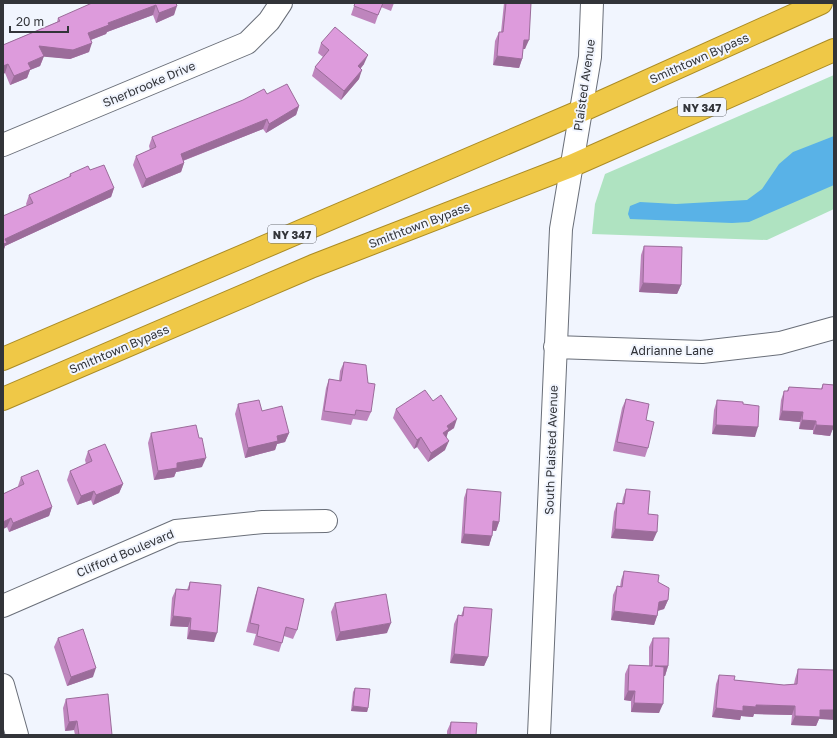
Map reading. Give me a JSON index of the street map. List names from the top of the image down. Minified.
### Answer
{"streets":{"highway":["Smithtown Bypass","NY 347"],"street":["Sherbrooke Drive","Plaisted Avenue","Adrianne Lane","South Plaisted Avenue","Clifford Boulevard"]},"crossings":[["Smithtown Bypass","Plaisted Avenue"],["Smithtown Bypass","South Plaisted Avenue"],["Plaisted Avenue","South Plaisted Avenue"],["Adrianne Lane","South Plaisted Avenue"]],"scale_bar":"20 m"}
